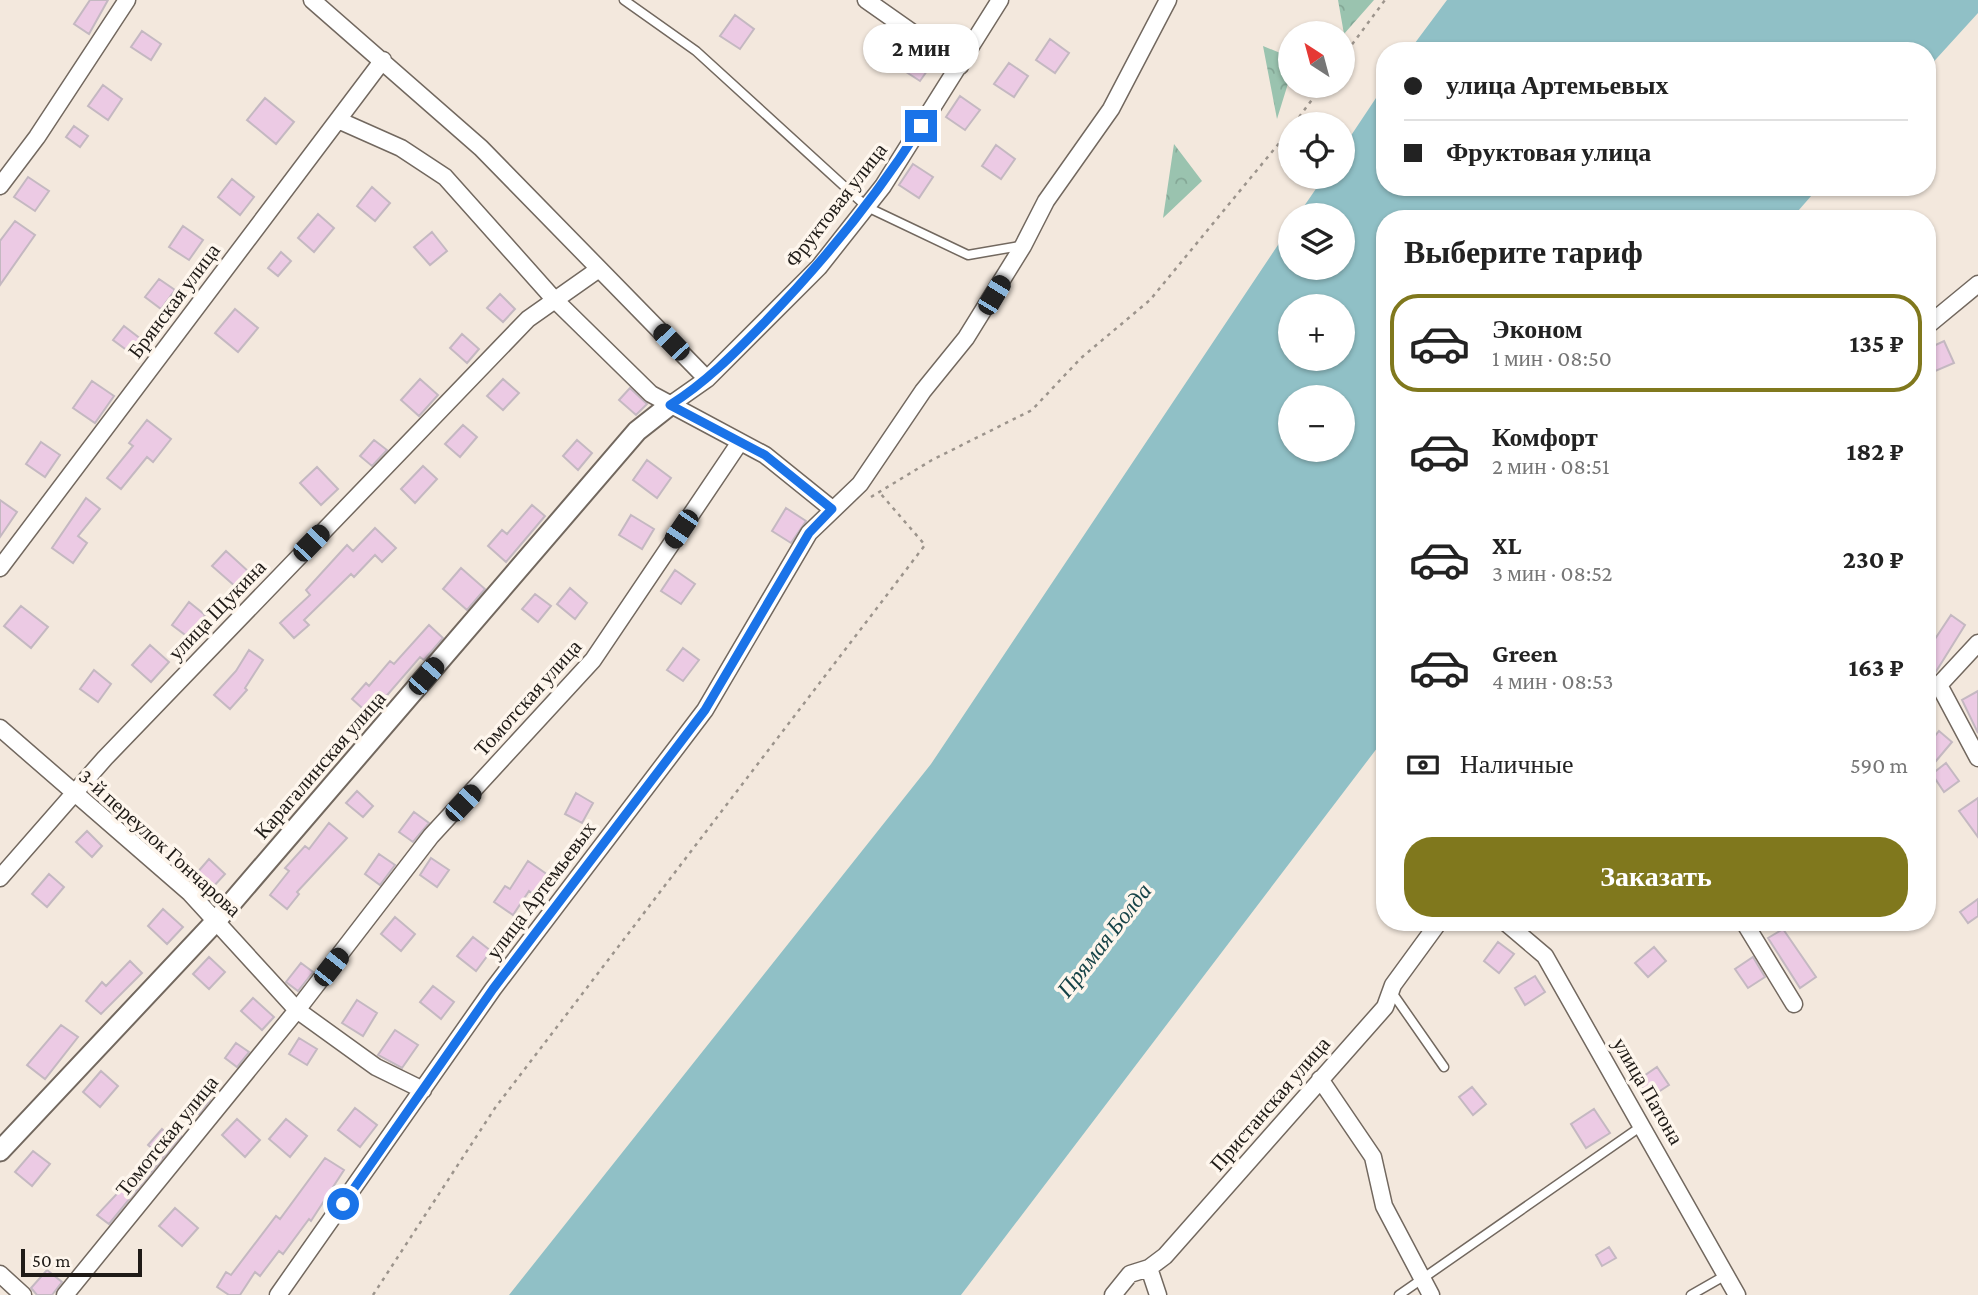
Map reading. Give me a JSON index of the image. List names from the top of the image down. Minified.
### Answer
{"streets":{"street":["Фруктовая улица","Брянская улица","улица Щукина","Томотская улица","Карагалинская улица","3-й переулок Гончарова","улица Артемьевых","улица Патона","Пристанская улица"]},"crossings":[["Фруктовая улица","Карагалинская улица"],["улица Щукина","3-й переулок Гончарова"],["Томотская улица","3-й переулок Гончарова"],["Карагалинская улица","3-й переулок Гончарова"],["3-й переулок Гончарова","улица Артемьевых"]],"water":["Прямая Болда"],"scale_bar":"50 m","north":"top left","page":{"map_buttons":["+","−"],"bubble":"2 мин","banner":["улица Артемьевых","Фруктовая улица"],"heading":"Выберите тариф","list":[{"name":"Эконом","note":"1 мин · 08:50","value":"135 ₽"},{"name":"Комфорт","note":"2 мин · 08:51","value":"182 ₽"},{"name":"XL","note":"3 мин · 08:52","value":"230 ₽"},{"name":"Green","note":"4 мин · 08:53","value":"163 ₽"}],"pay":["Наличные","590 m"],"buttons":"Заказать","scale":"50 m"}}
